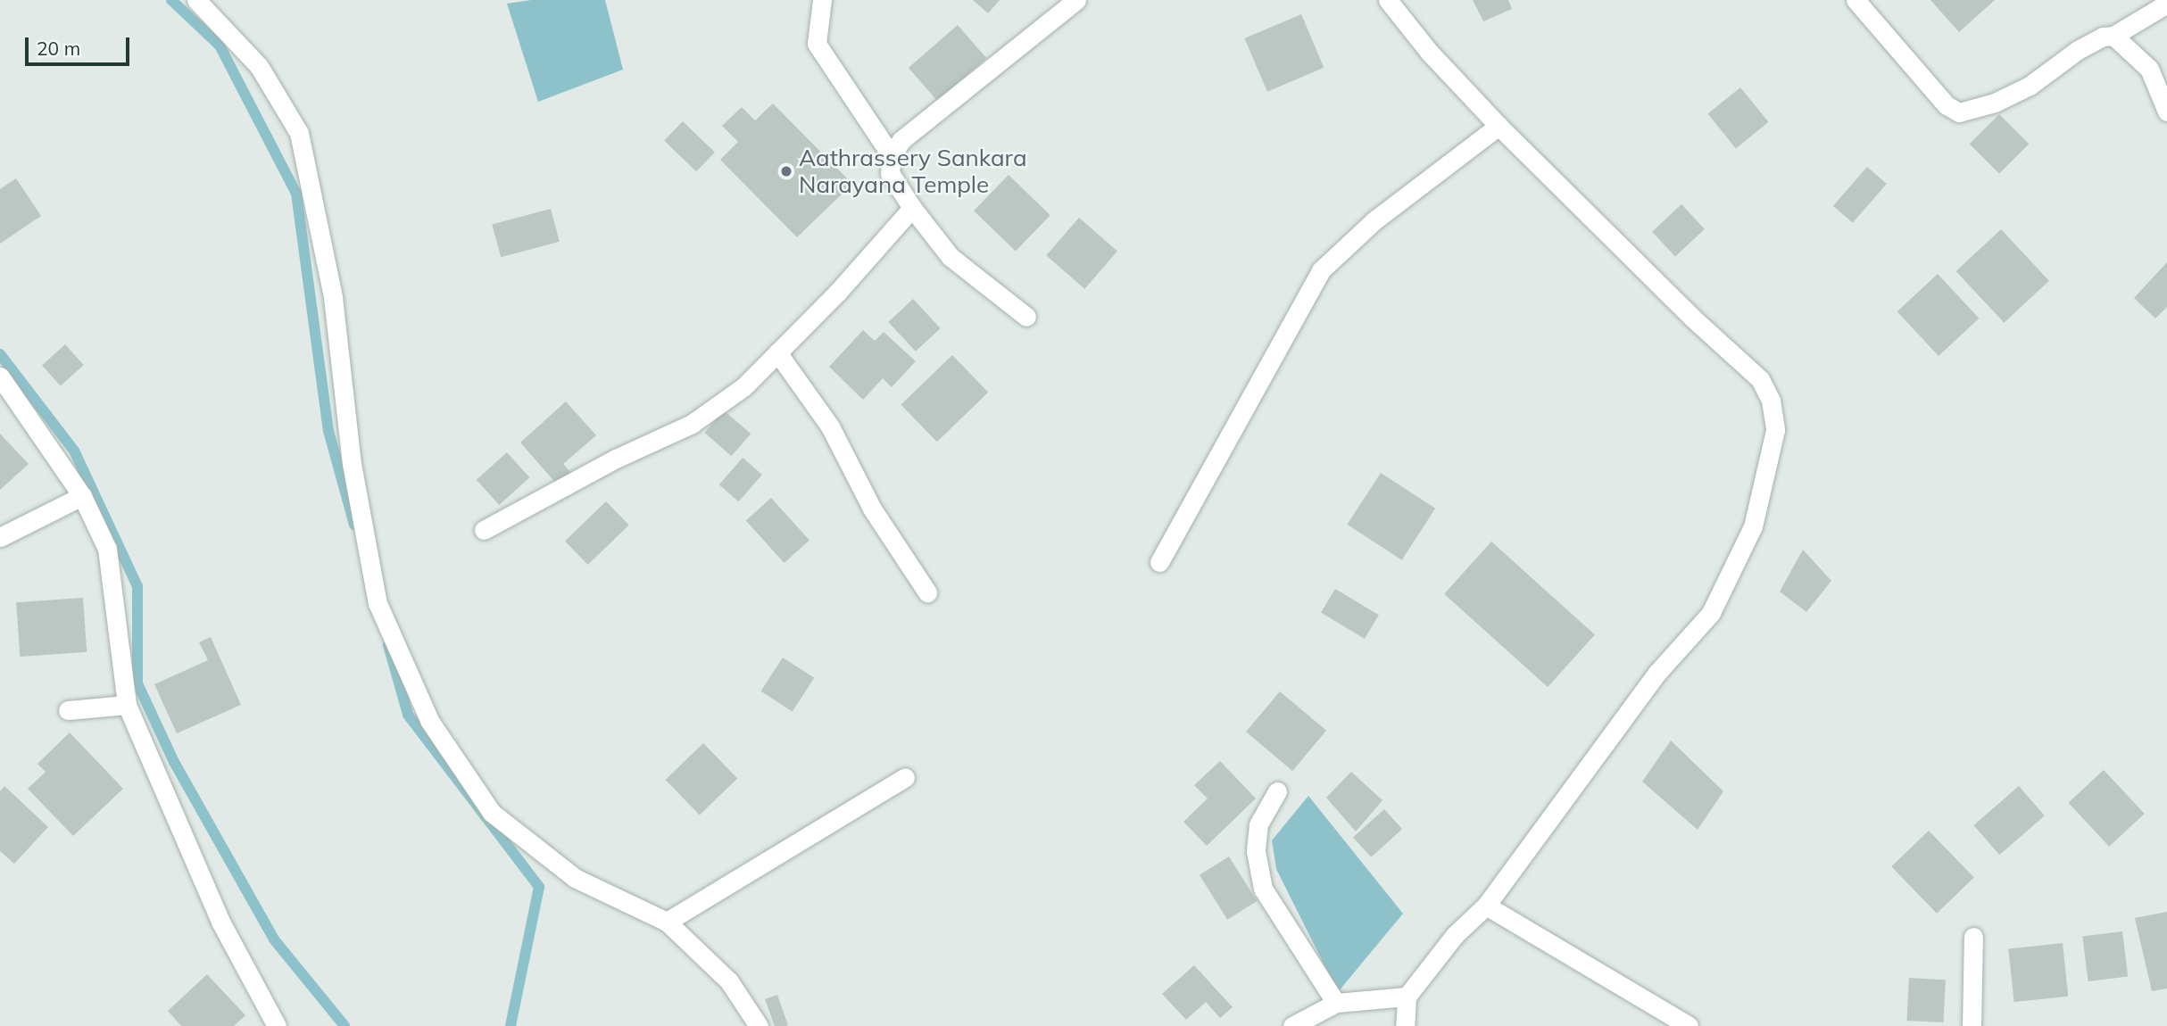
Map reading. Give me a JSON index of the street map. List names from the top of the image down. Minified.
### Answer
{"places":["Aathrassery Sankara Narayana Temple"],"scale_bar":"20 m"}
